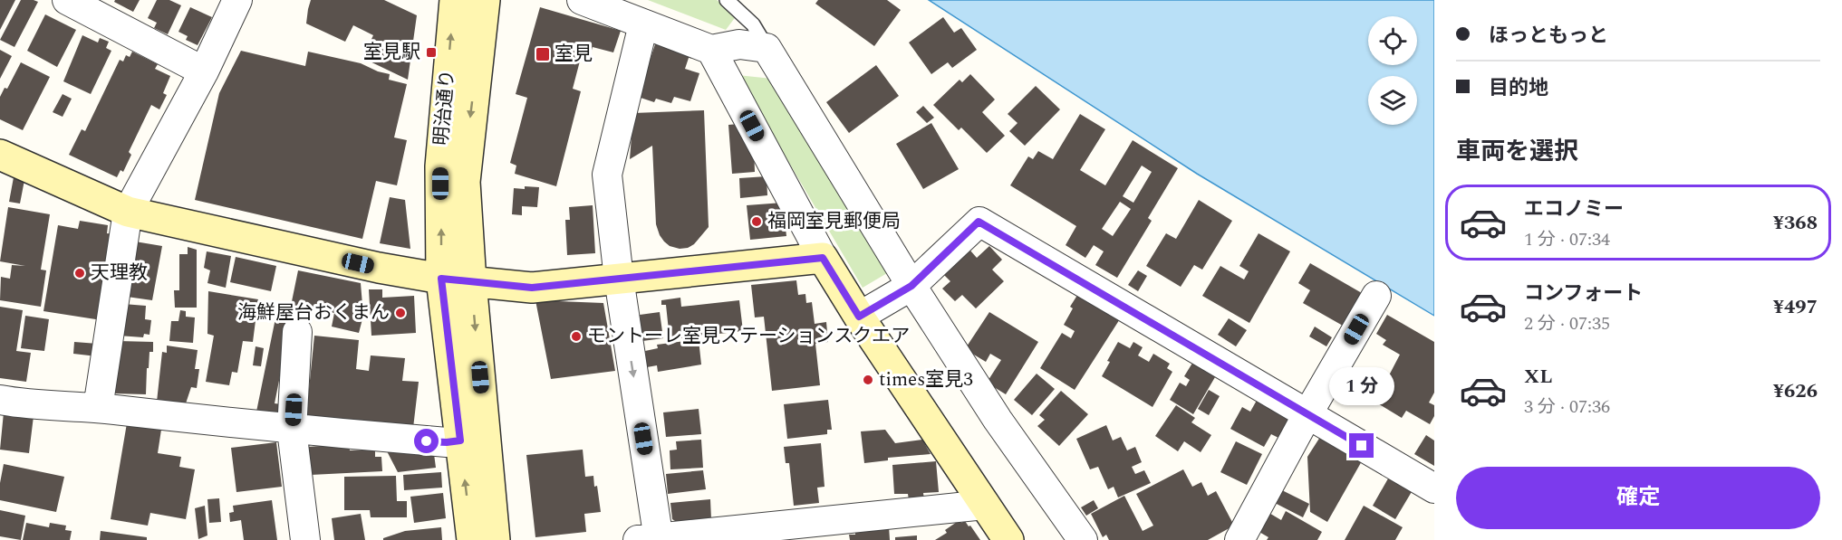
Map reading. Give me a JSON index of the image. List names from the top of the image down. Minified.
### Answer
{"streets":{"street":["明治通り"]},"places":{"transit":["室見駅","室見"],"other":["福岡室見郵便局","天理教","海鮮屋台おくまん","モントーレ室見ステーションスクエア","times室見3"]},"page":{"banner":["ほっともっと","目的地"],"heading":"車両を選択","list":[{"name":"エコノミー","note":"1 分 · 07:34","value":"¥368"},{"name":"コンフォート","note":"2 分 · 07:35","value":"¥497"},{"name":"XL","note":"3 分 · 07:36","value":"¥626"}],"bubble":"1 分","buttons":"確定"}}
